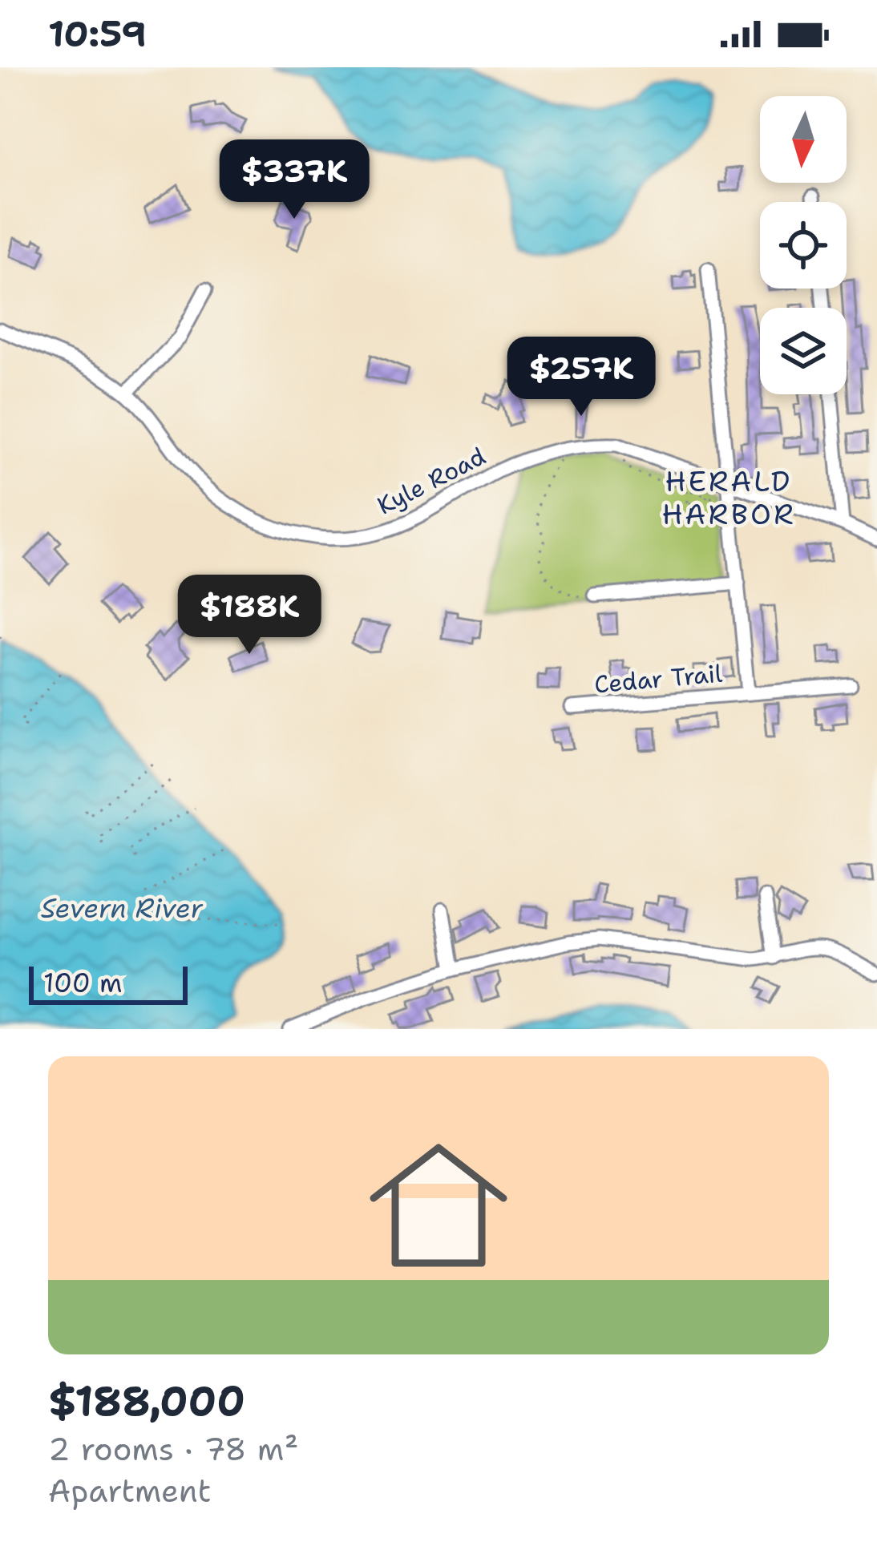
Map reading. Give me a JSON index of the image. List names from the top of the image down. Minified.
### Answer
{"streets":{"street":["Kyle Road","Cedar Trail"]},"districts":["HERALD HARBOR"],"water":["Severn River"],"scale_bar":"100 m","north":"bottom","page":{"status":"10:59","price":["$337K","$257K","$188K"],"scale":"100 m","list":[{"name":"$188,000","note":"2 rooms · 78 m² · Apartment"}]}}
